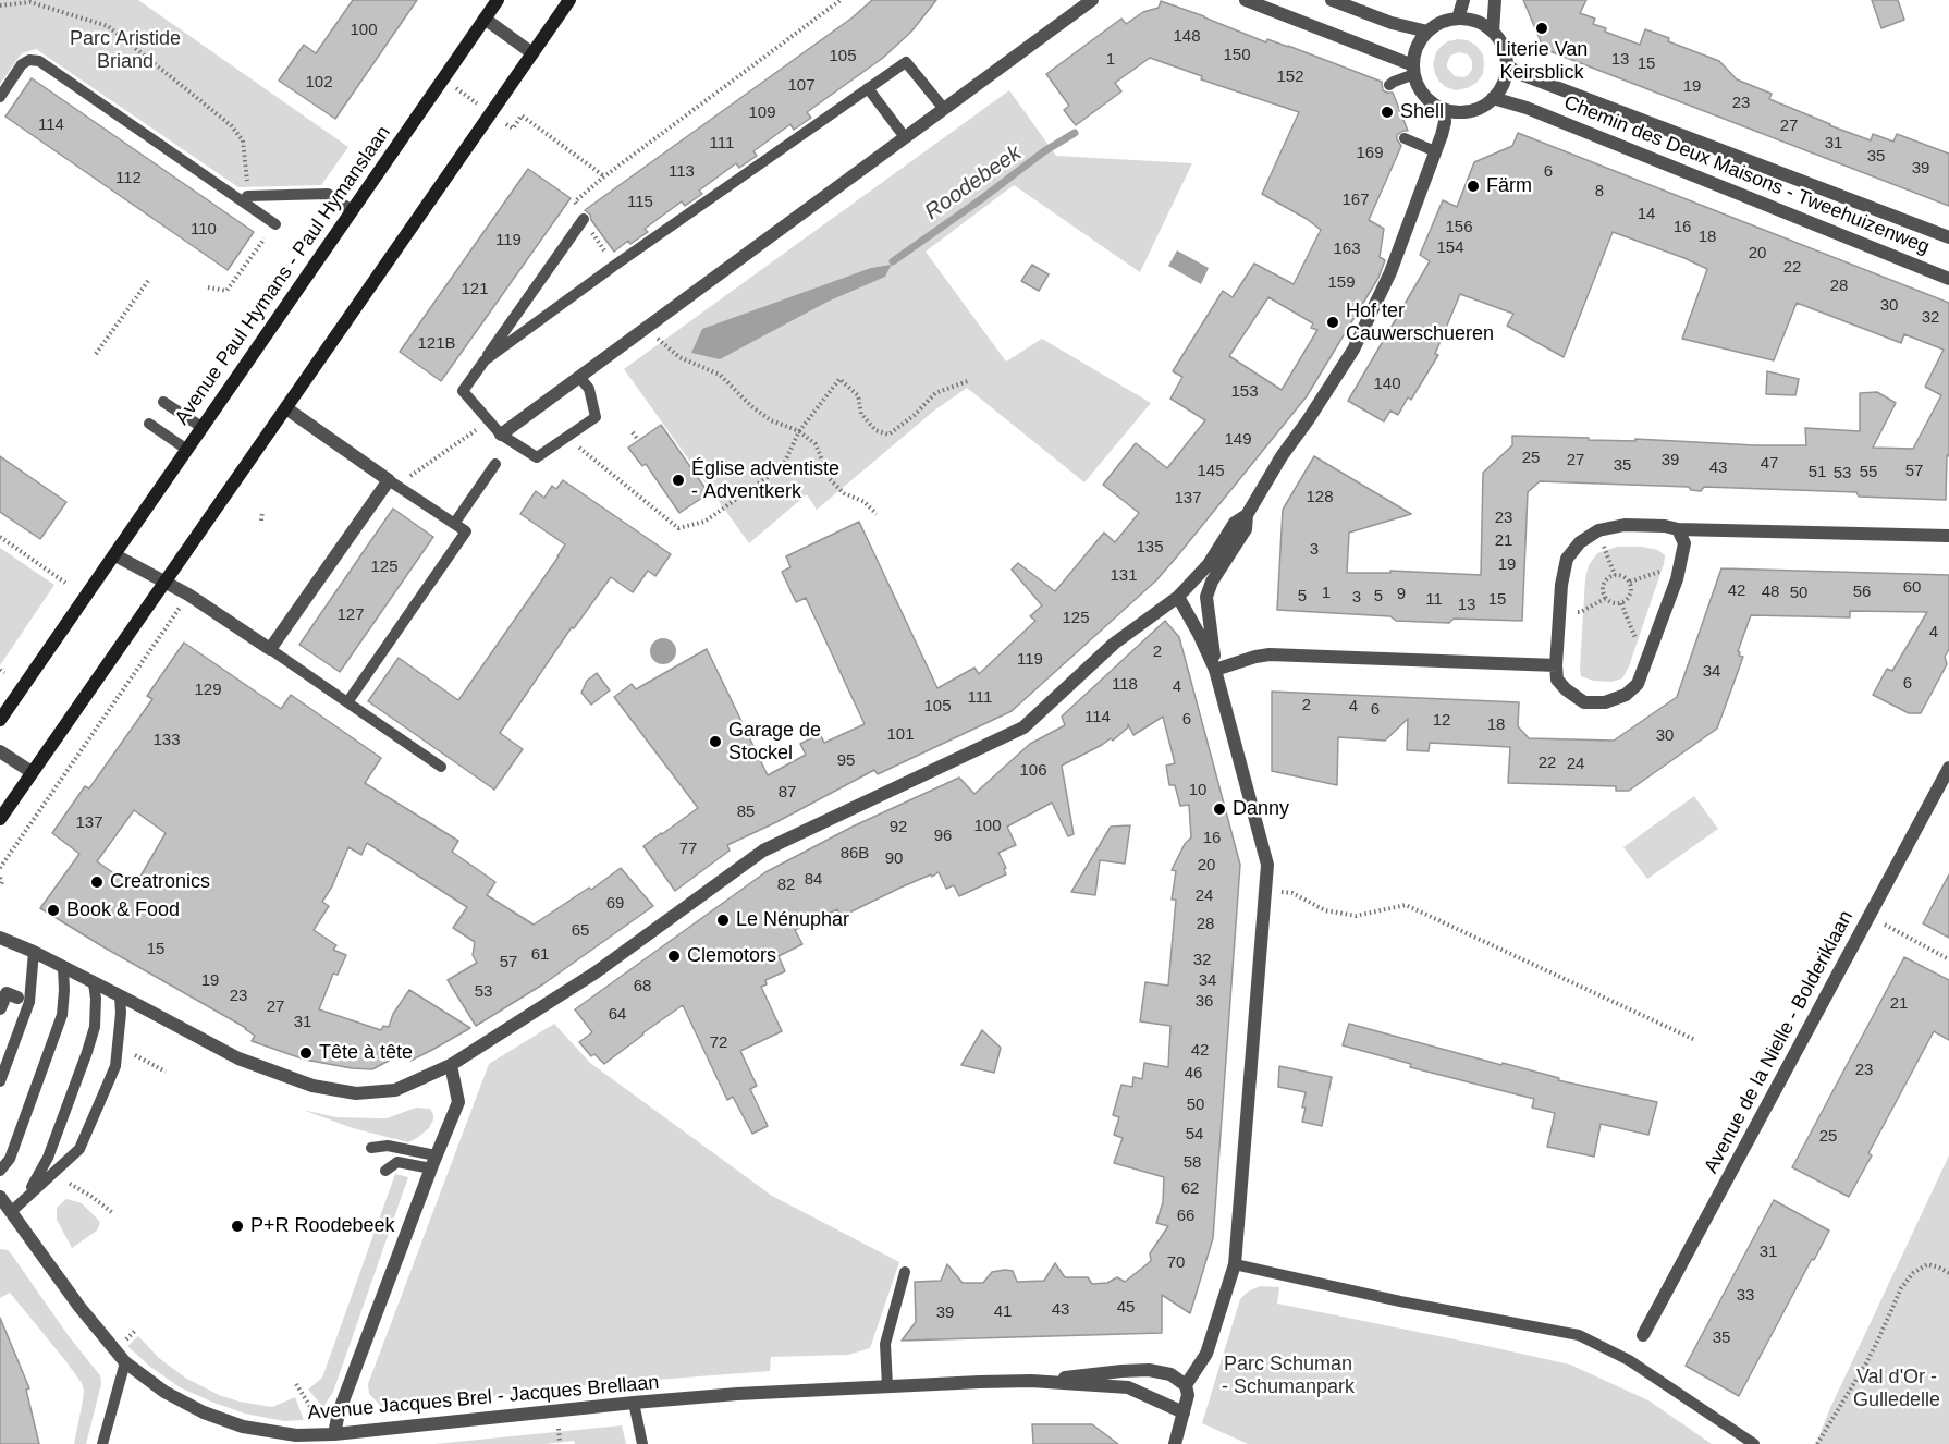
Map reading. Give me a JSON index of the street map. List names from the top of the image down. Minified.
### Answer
{"streets":{"main road":["Avenue Paul Hymans - Paul Hymanslaan"],"street":["Chemin des Deux Maisons - Tweehuizenweg","Avenue de la Nielle - Bolderiklaan","Avenue Jacques Brel - Jacques Brellaan"]},"water":["Roodebeek"],"parks":["Parc Aristide Briand","Parc Schuman - Schumanpark","Val d'Or - Gulledelle"],"places":["Literie Van Keirsblick","Shell","Färm","Hof ter Cauwerschueren","Église adventiste - Adventkerk","Garage de Stockel","Danny","Creatronics","Book & Food","Le Nénuphar","Clemotors","Tête à tête","P+R Roodebeek"],"house_numbers":["100","148","150","105","1","13","15","152","102","107","19","23","109","114","27","111","31","169","35","39","113","6","112","8","167","115","14","156","16","110","18","119","154","163","20","22","159","28","121","30","32","121B","140","153","149","25","27","39","47","35","43","145","57","51","55","53","128","137","23","21","135","3","19","125","131","60","42","48","56","1","50","9","5","5","3","11","15","13","127","125","4","2","119","34","6","118","4","129","111","2","105","4","6","114","6","12","18","101","30","133","95","22","24","106","10","87","85","137","100","92","96","16","77","86B","90","20","84","82","24","69","28","65","15","61","32","57","19","34","68","53","23","36","21","27","64","31","72","42","23","46","50","54","25","58","62","66","31","70","33","45","43","41","39","35"]}
